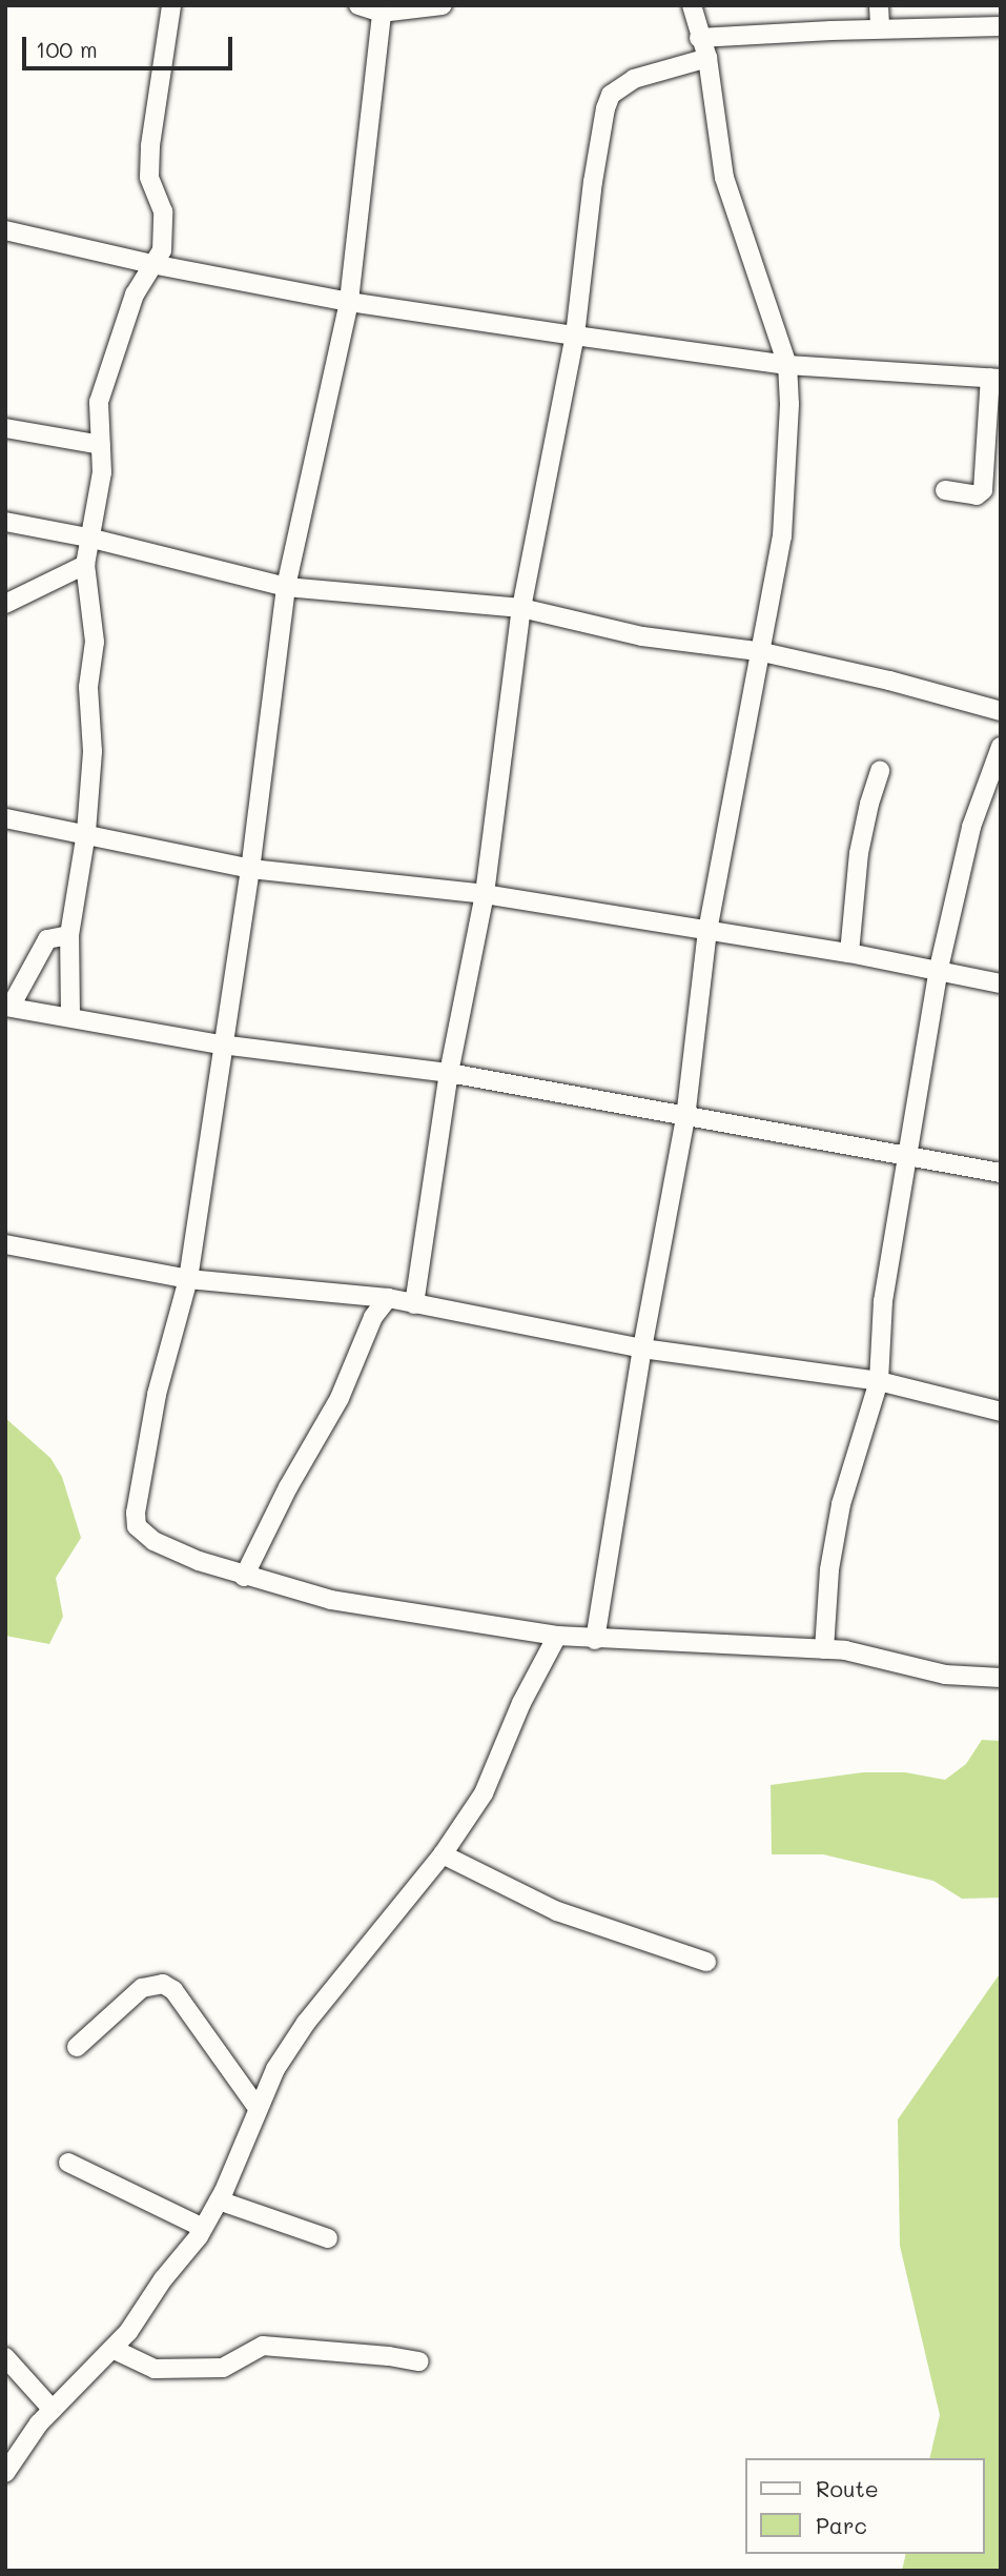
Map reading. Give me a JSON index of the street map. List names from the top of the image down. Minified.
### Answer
{"legend":["Route","Parc"],"scale_bar":"100 m"}
